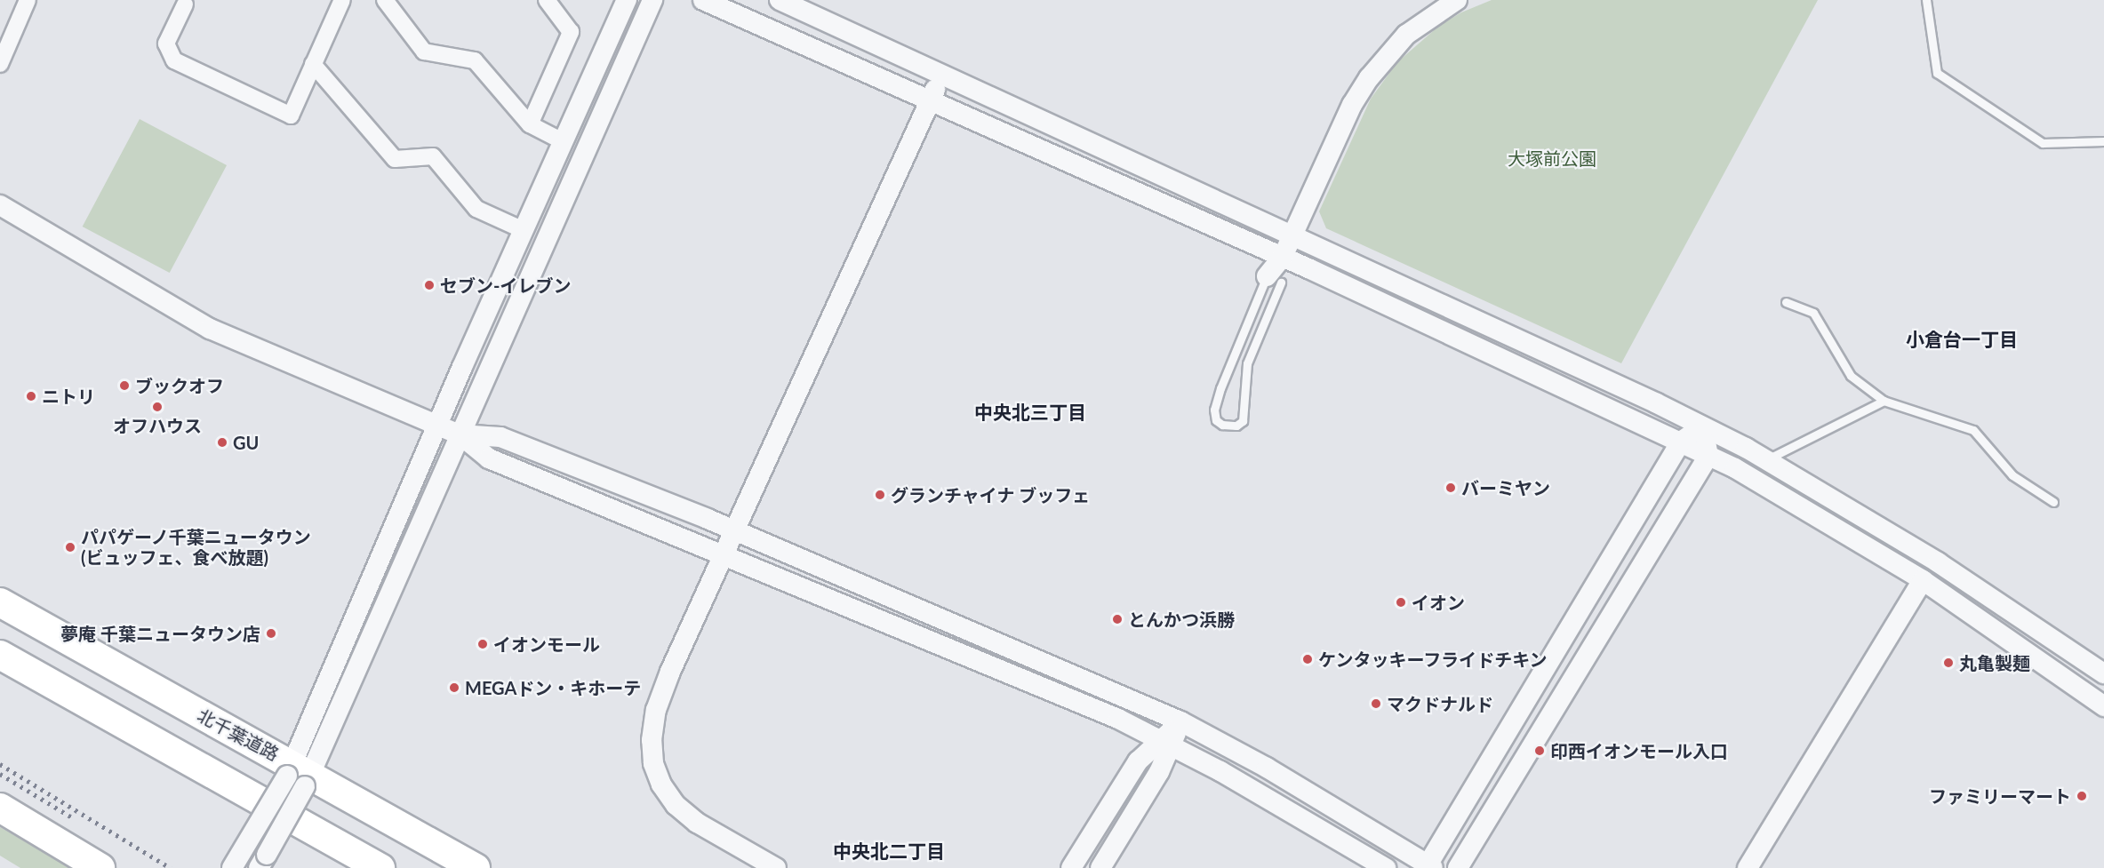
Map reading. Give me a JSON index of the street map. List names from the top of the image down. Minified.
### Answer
{"streets":{"highway":["北千葉道路"]},"districts":["小倉台一丁目","中央北三丁目","中央北二丁目"],"parks":["大塚前公園"],"places":["セブン-イレブン","ブックオフ","ニトリ","オフハウス","GU","バーミヤン","グランチャイナ ブッフェ","パパゲーノ千葉ニュータウン (ビュッフェ、食べ放題)","イオン","とんかつ浜勝","夢庵 千葉ニュータウン店","イオンモール","ケンタッキーフライドチキン","丸亀製麺","MEGAドン・キホーテ","マクドナルド","印西イオンモール入口","ファミリーマート"]}
